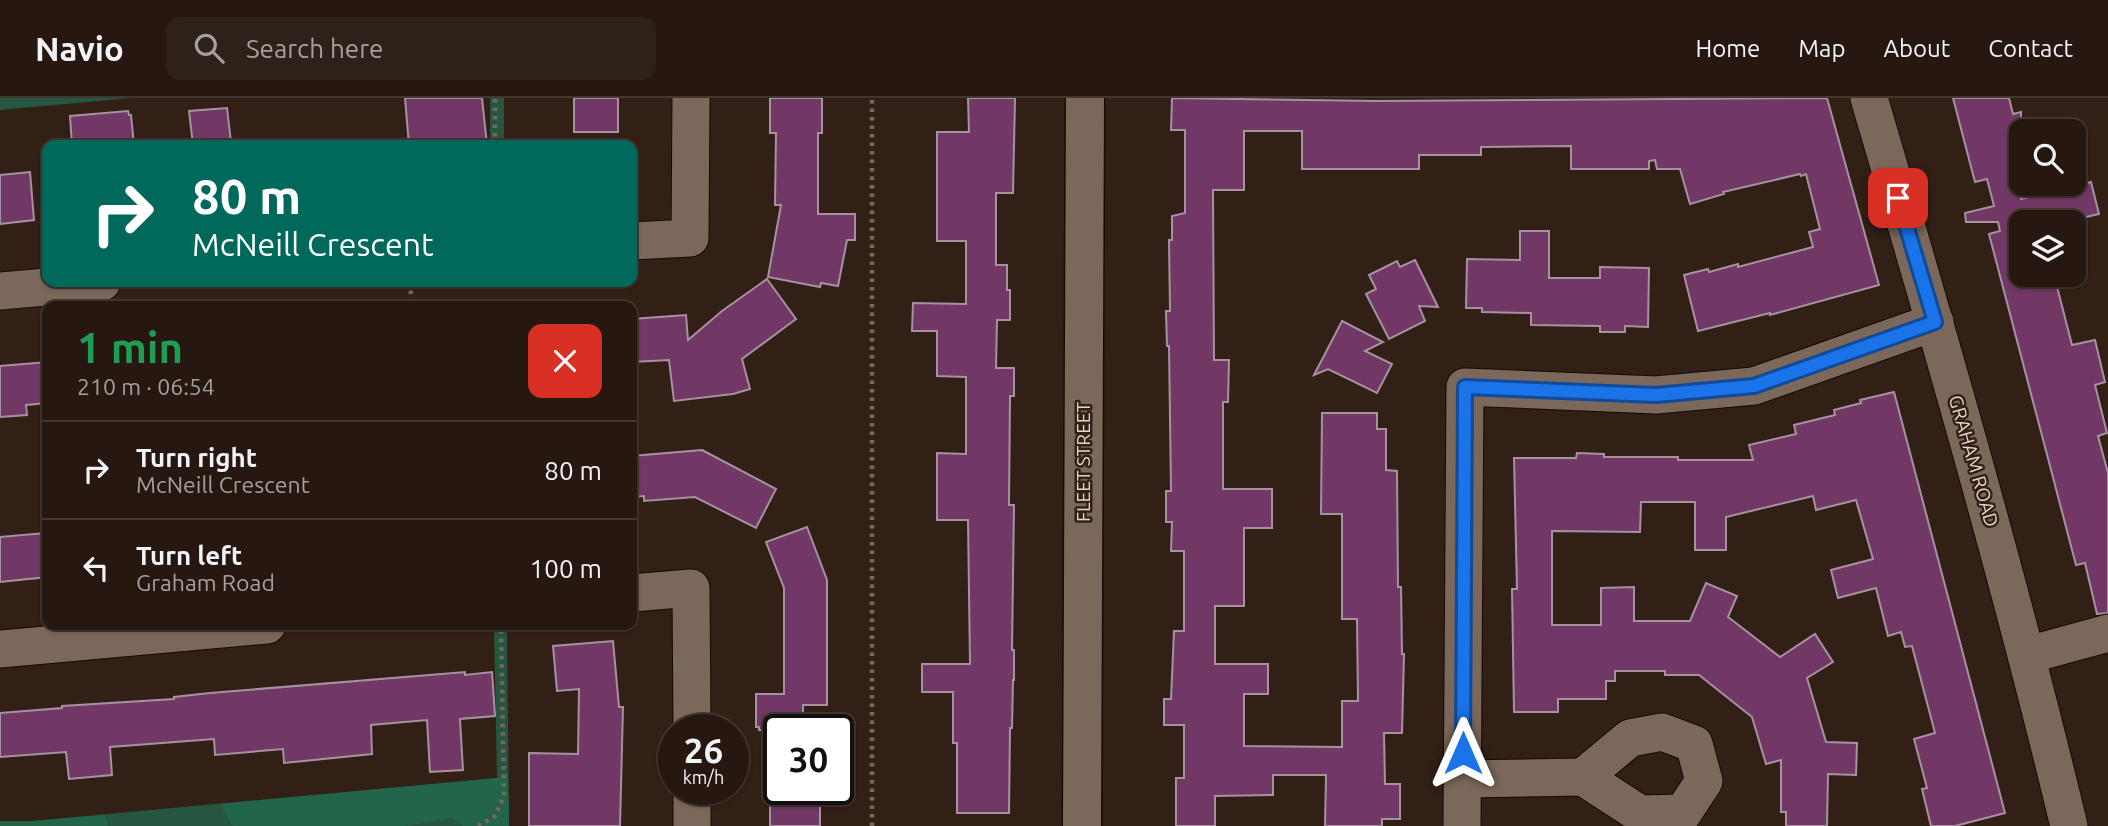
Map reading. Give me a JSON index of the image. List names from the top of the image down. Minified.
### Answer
{"streets":{"street":["GRAHAM ROAD","FLEET STREET"]},"page":{"header":"Navio","search":"Search here","nav":["Home","Map","About","Contact"],"turn":["80 m","McNeill Crescent"],"heading":["1 min","210 m · 06:54"],"list":[{"name":"Turn right","note":"McNeill Crescent","value":"80 m"},{"name":"Turn left","note":"Graham Road","value":"100 m"}],"speed":"26 km/h","limit":"30"}}
